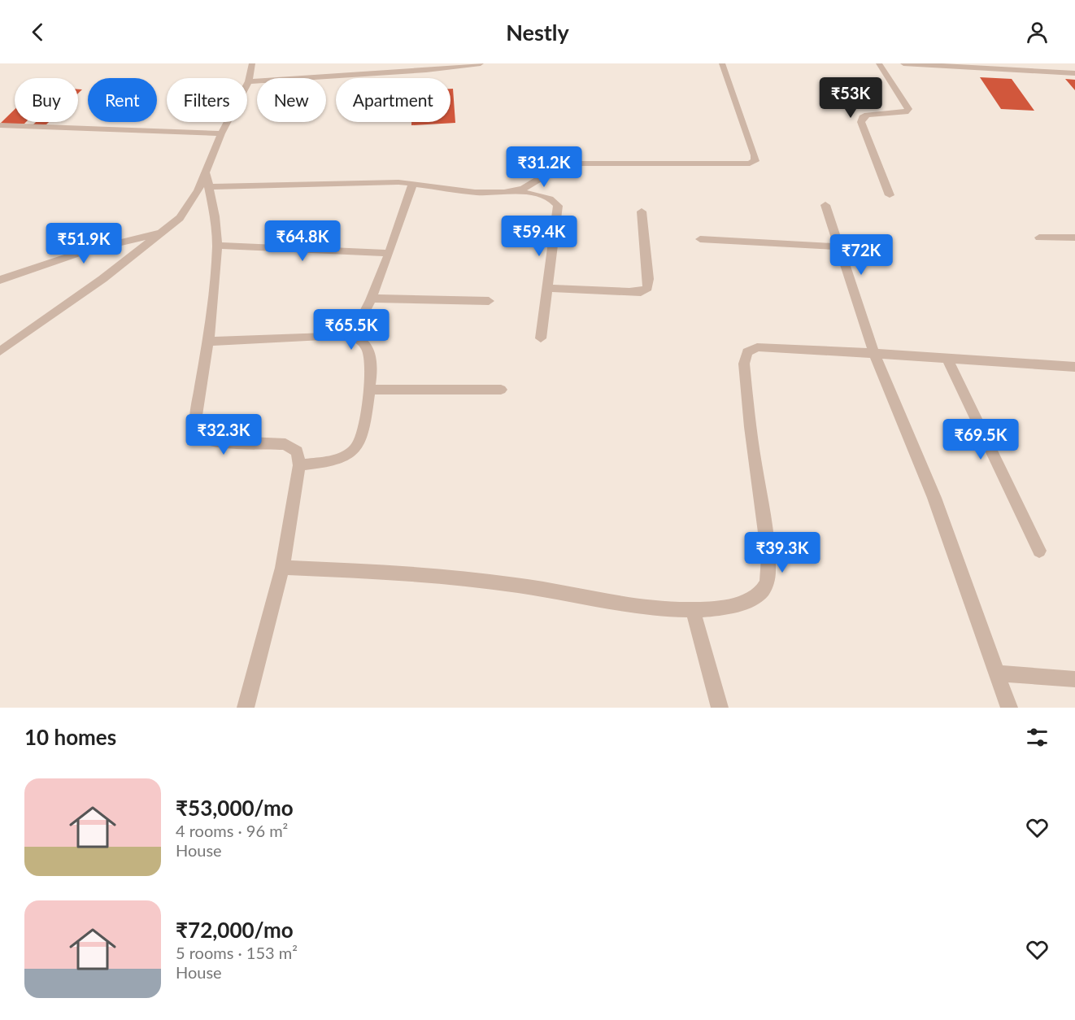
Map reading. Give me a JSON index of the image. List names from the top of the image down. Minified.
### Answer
{"page":{"header":"Nestly","price":["₹53K","₹31.2K","₹59.4K","₹64.8K","₹51.9K","₹72K","₹65.5K","₹32.3K","₹69.5K","₹39.3K"],"chip":["Buy","Rent","Filters","New","Apartment"],"heading":"10 homes","list":[{"name":"₹53,000/mo","note":"4 rooms · 96 m² · House"},{"name":"₹72,000/mo","note":"5 rooms · 153 m² · House"}]}}
